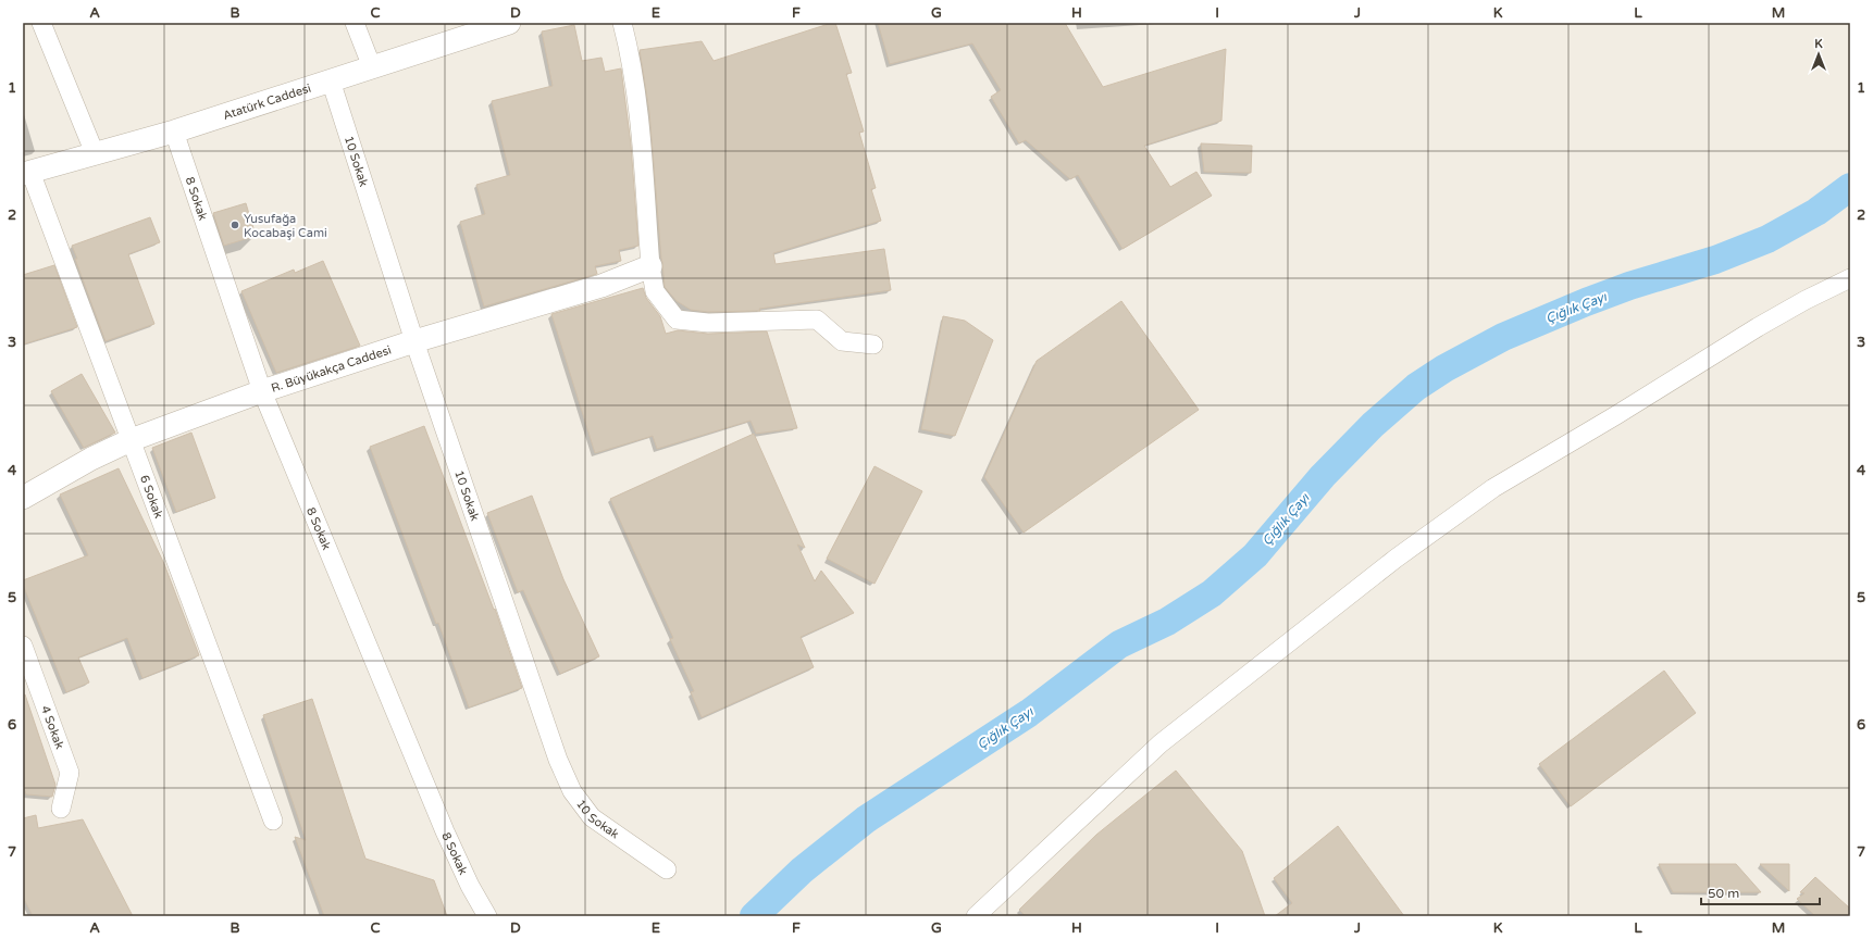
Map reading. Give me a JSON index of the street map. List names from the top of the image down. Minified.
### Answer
{"streets":{"street":["Atatürk Caddesi","10 Sokak","8 Sokak","R. Büyükakça Caddesi","6 Sokak","4 Sokak"]},"crossings":[["Atatürk Caddesi","10 Sokak"],["Atatürk Caddesi","8 Sokak"],["Atatürk Caddesi","6 Sokak"],["10 Sokak","R. Büyükakça Caddesi"],["8 Sokak","R. Büyükakça Caddesi"],["R. Büyükakça Caddesi","6 Sokak"]],"water":["Çığlık Çayı"],"places":["Yusufağa Kocabaşi Cami"],"scale_bar":"50 m","north":"top","grid":{"columns":["A","B","C","D","E","F","G","H","I","J","K","L","M"],"rows":["1","2","3","4","5","6","7"]}}
